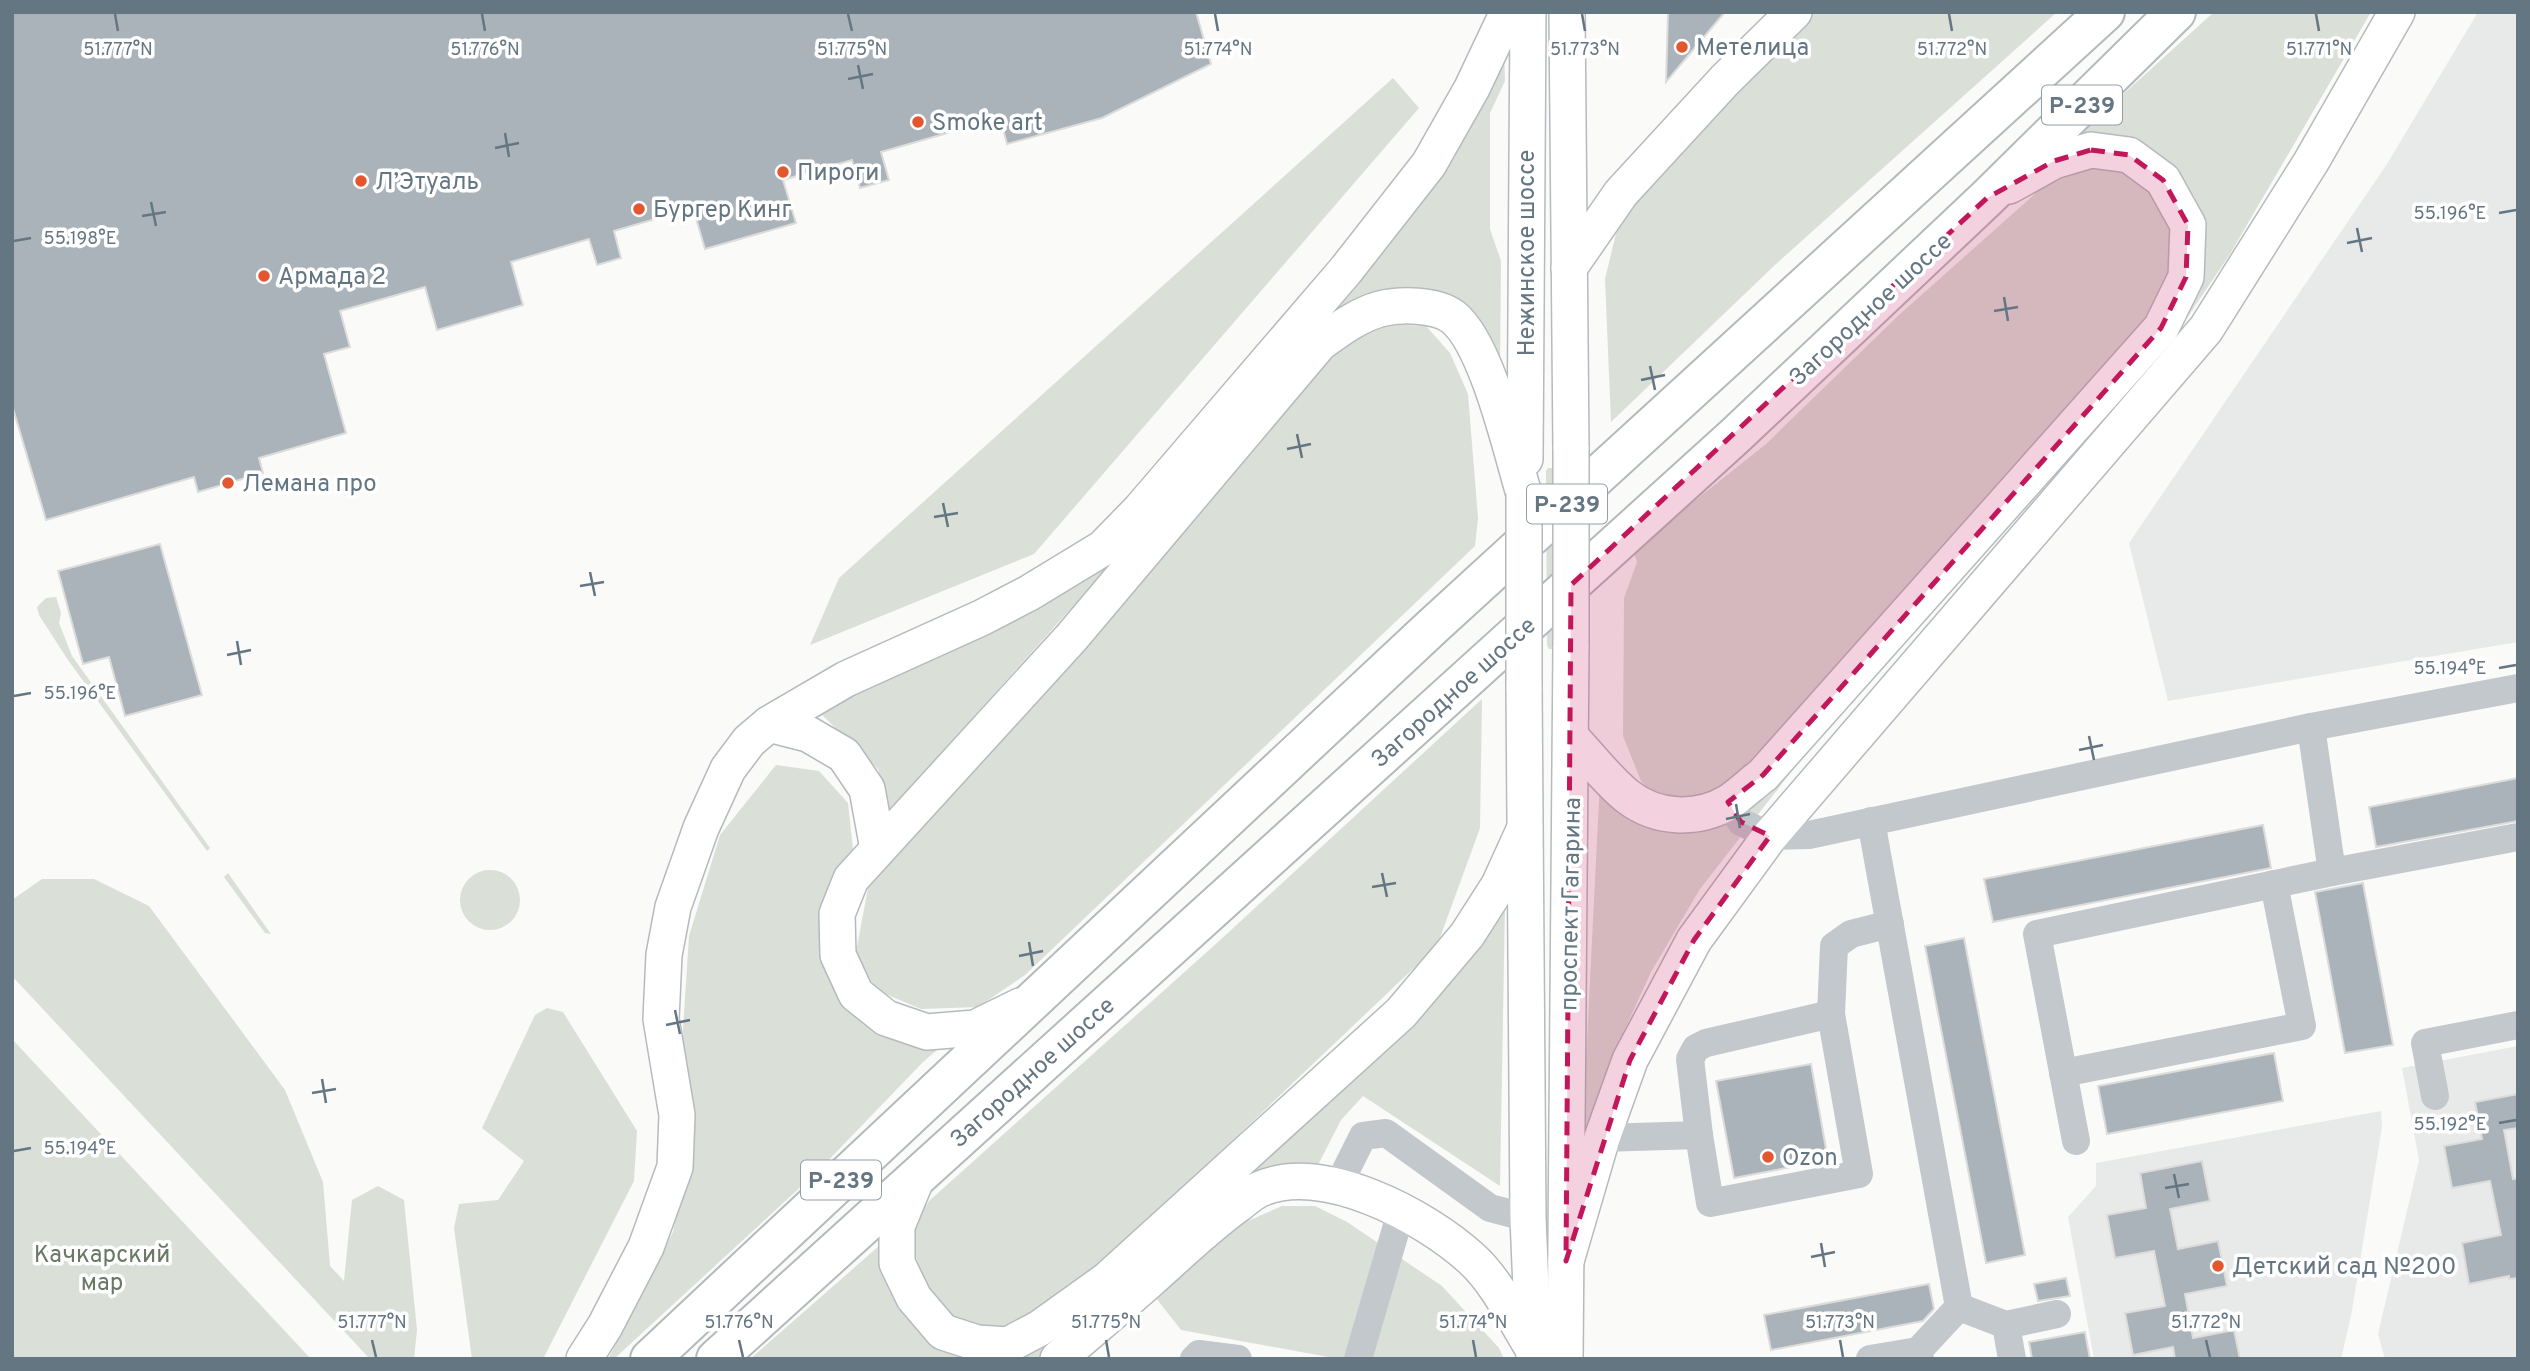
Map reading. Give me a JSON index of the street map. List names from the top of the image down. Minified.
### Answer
{"streets":{"highway":["Р-239","Загородное шоссе"],"main road":["Нежинское шоссе","проспект Гагарина"]},"crossings":[["Нежинское шоссе","проспект Гагарина"]],"parks":["Качкарский мар"],"places":["Метелица","Smoke art","Пироги","Л’Этуаль","Бургер Кинг","Армада 2","Лемана про","Ozon","Детский сад №200"],"coordinates":["51.777°N","51.776°N","51.775°N","51.774°N","51.773°N","51.772°N","51.771°N","55.196°E","55.198°E","55.194°E","55.192°E"]}
